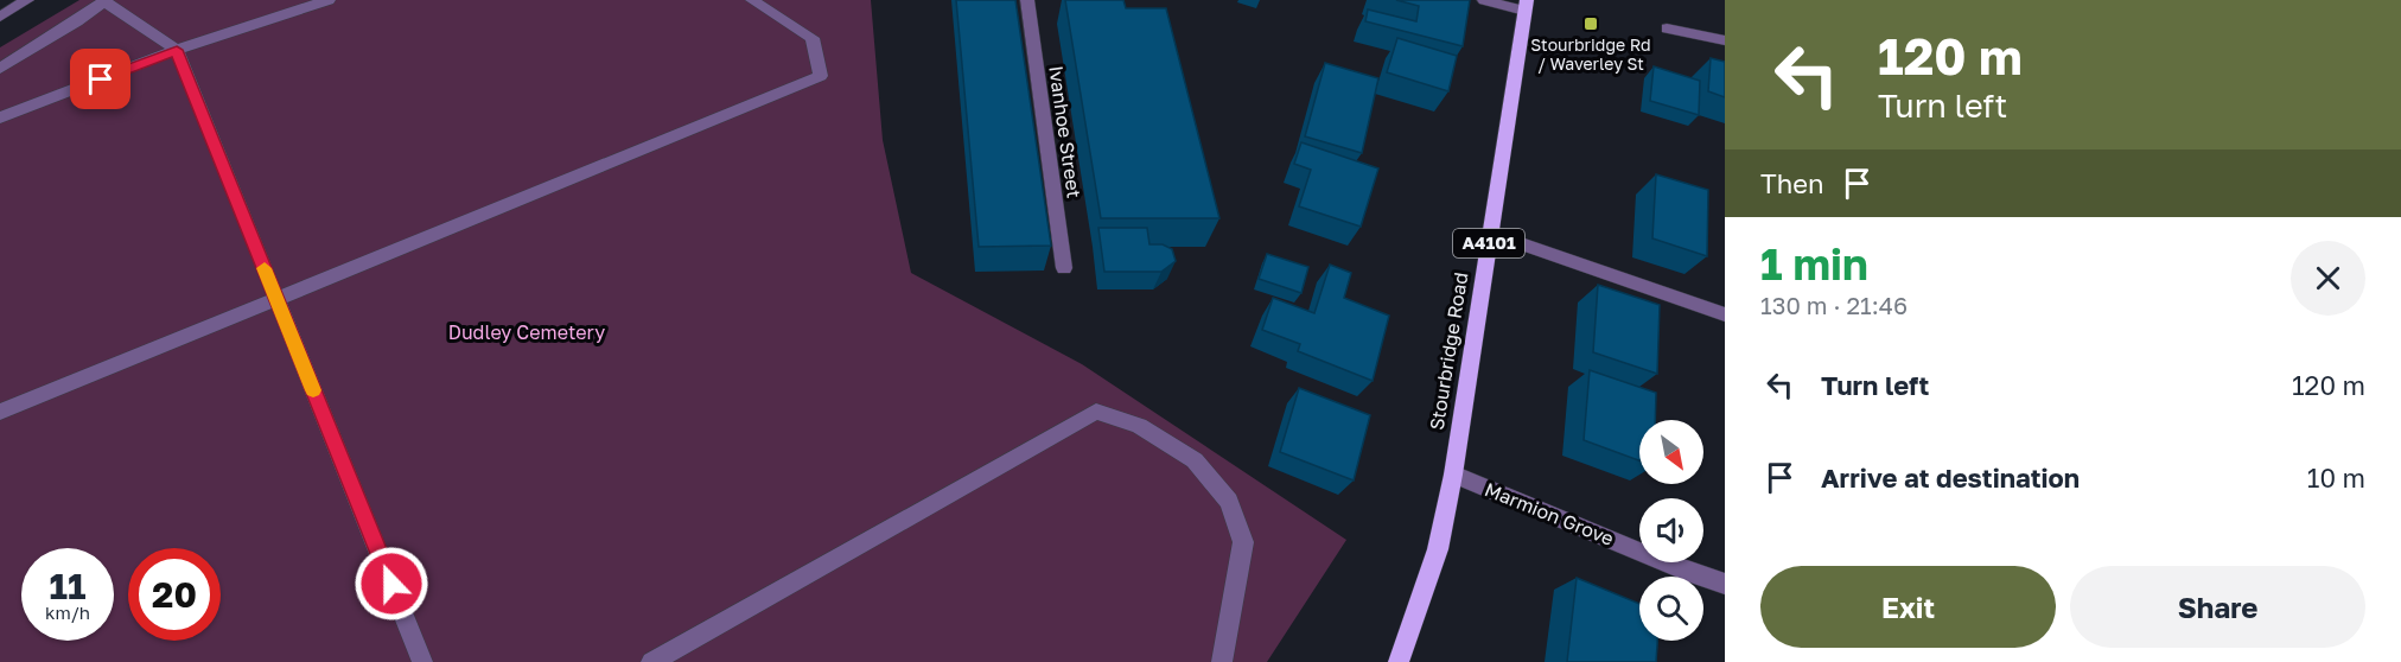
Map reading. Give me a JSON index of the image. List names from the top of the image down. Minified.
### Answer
{"streets":{"main road":["A4101","Stourbridge Road"],"street":["Ivanhoe Street","Marmion Grove"]},"crossings":[["Stourbridge Road","Marmion Grove"]],"parks":["Dudley Cemetery"],"places":{"transit":["Stourbridge Rd / Waverley St"]},"north":"bottom right","page":{"turn":["120 m","Turn left"],"then":"Then","heading":["1 min","130 m · 21:46"],"list":[{"name":"Turn left","value":"120 m"},{"name":"Arrive at destination","value":"10 m"}],"speed":"11 km/h","limit":"20","buttons":["Exit","Share"]}}
